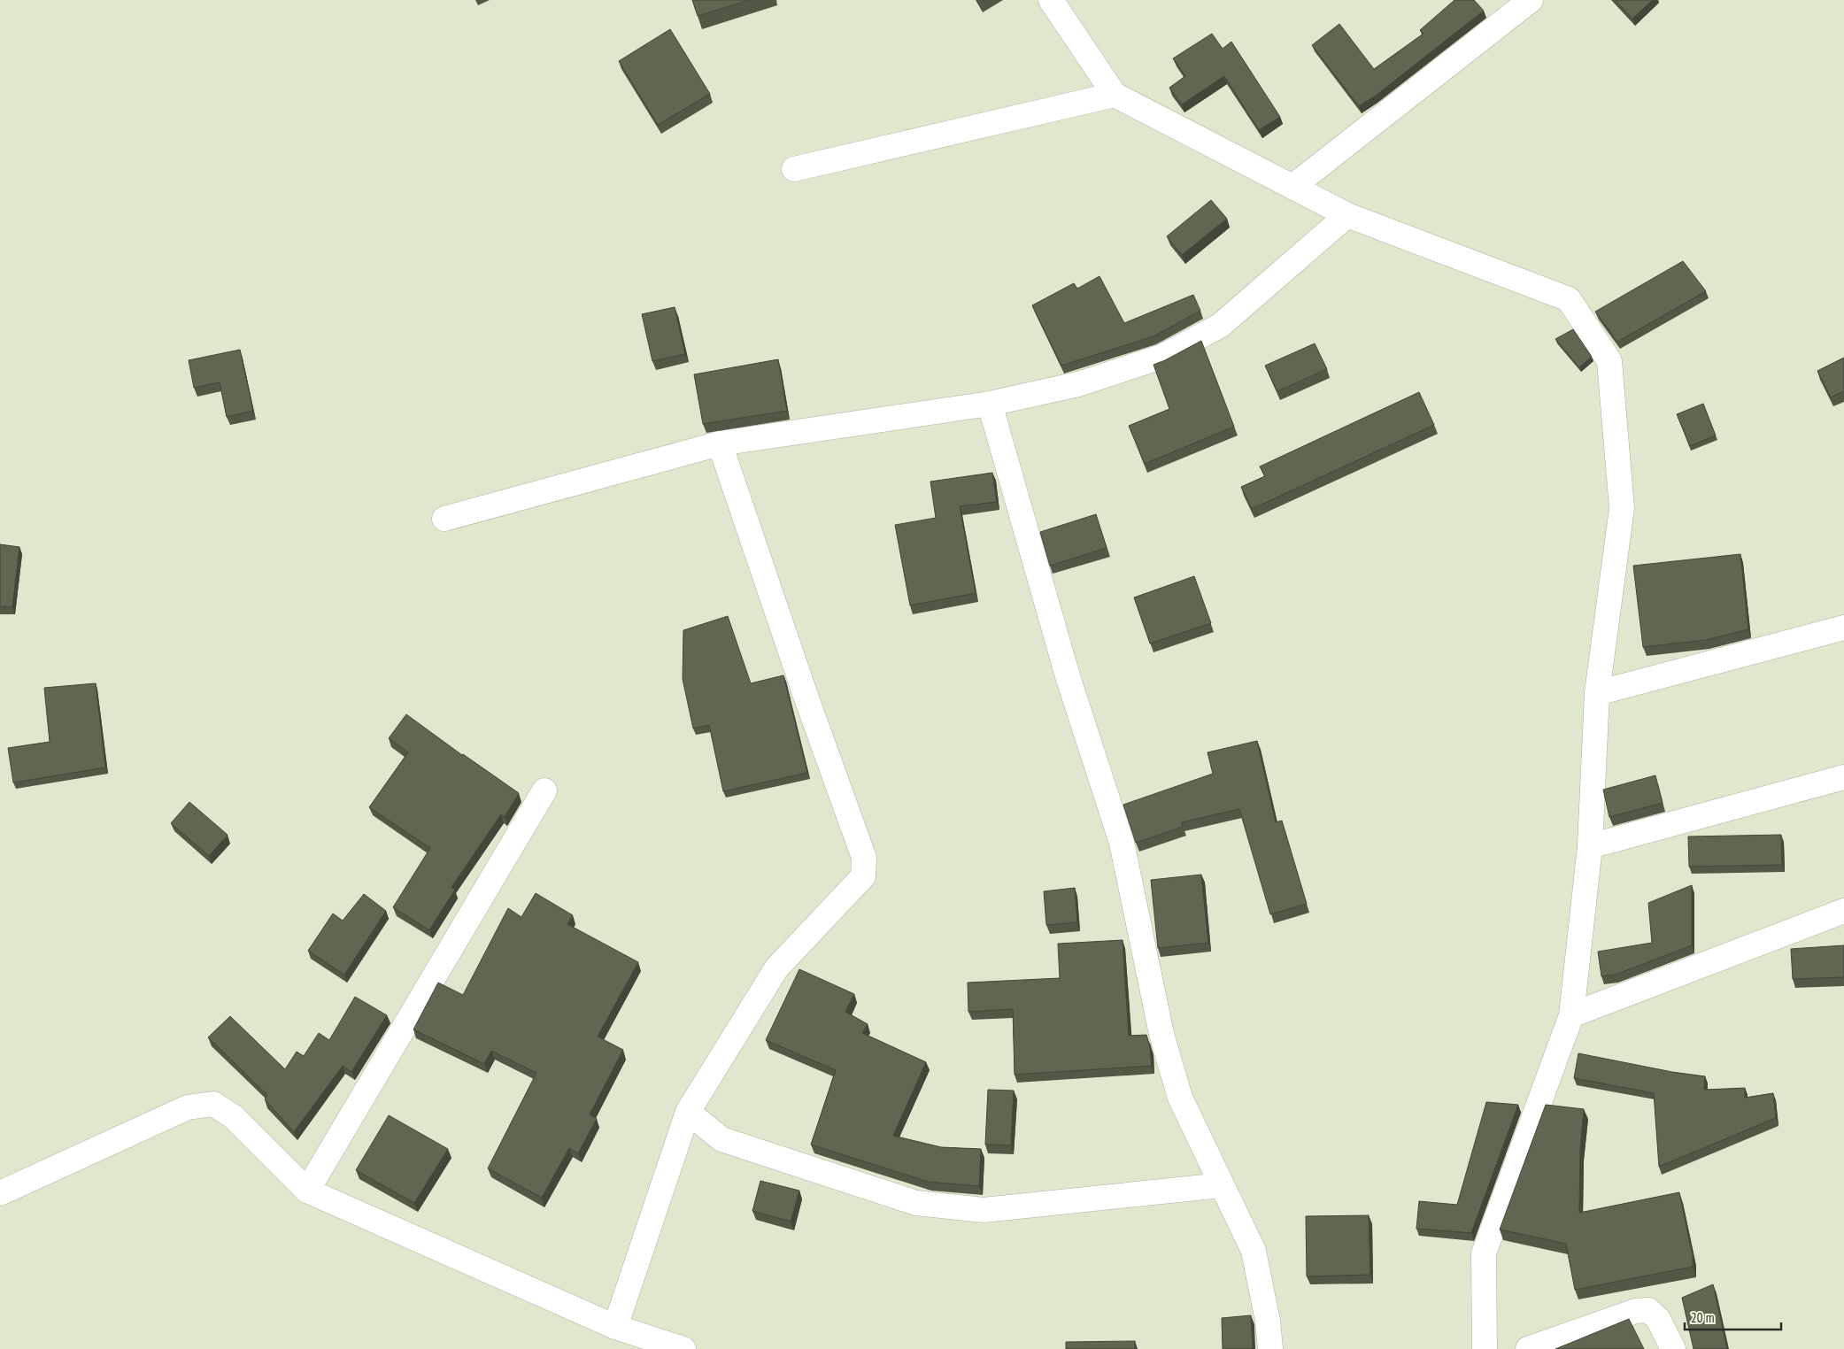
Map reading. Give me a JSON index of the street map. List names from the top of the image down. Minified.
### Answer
{"scale_bar":"20 m"}
